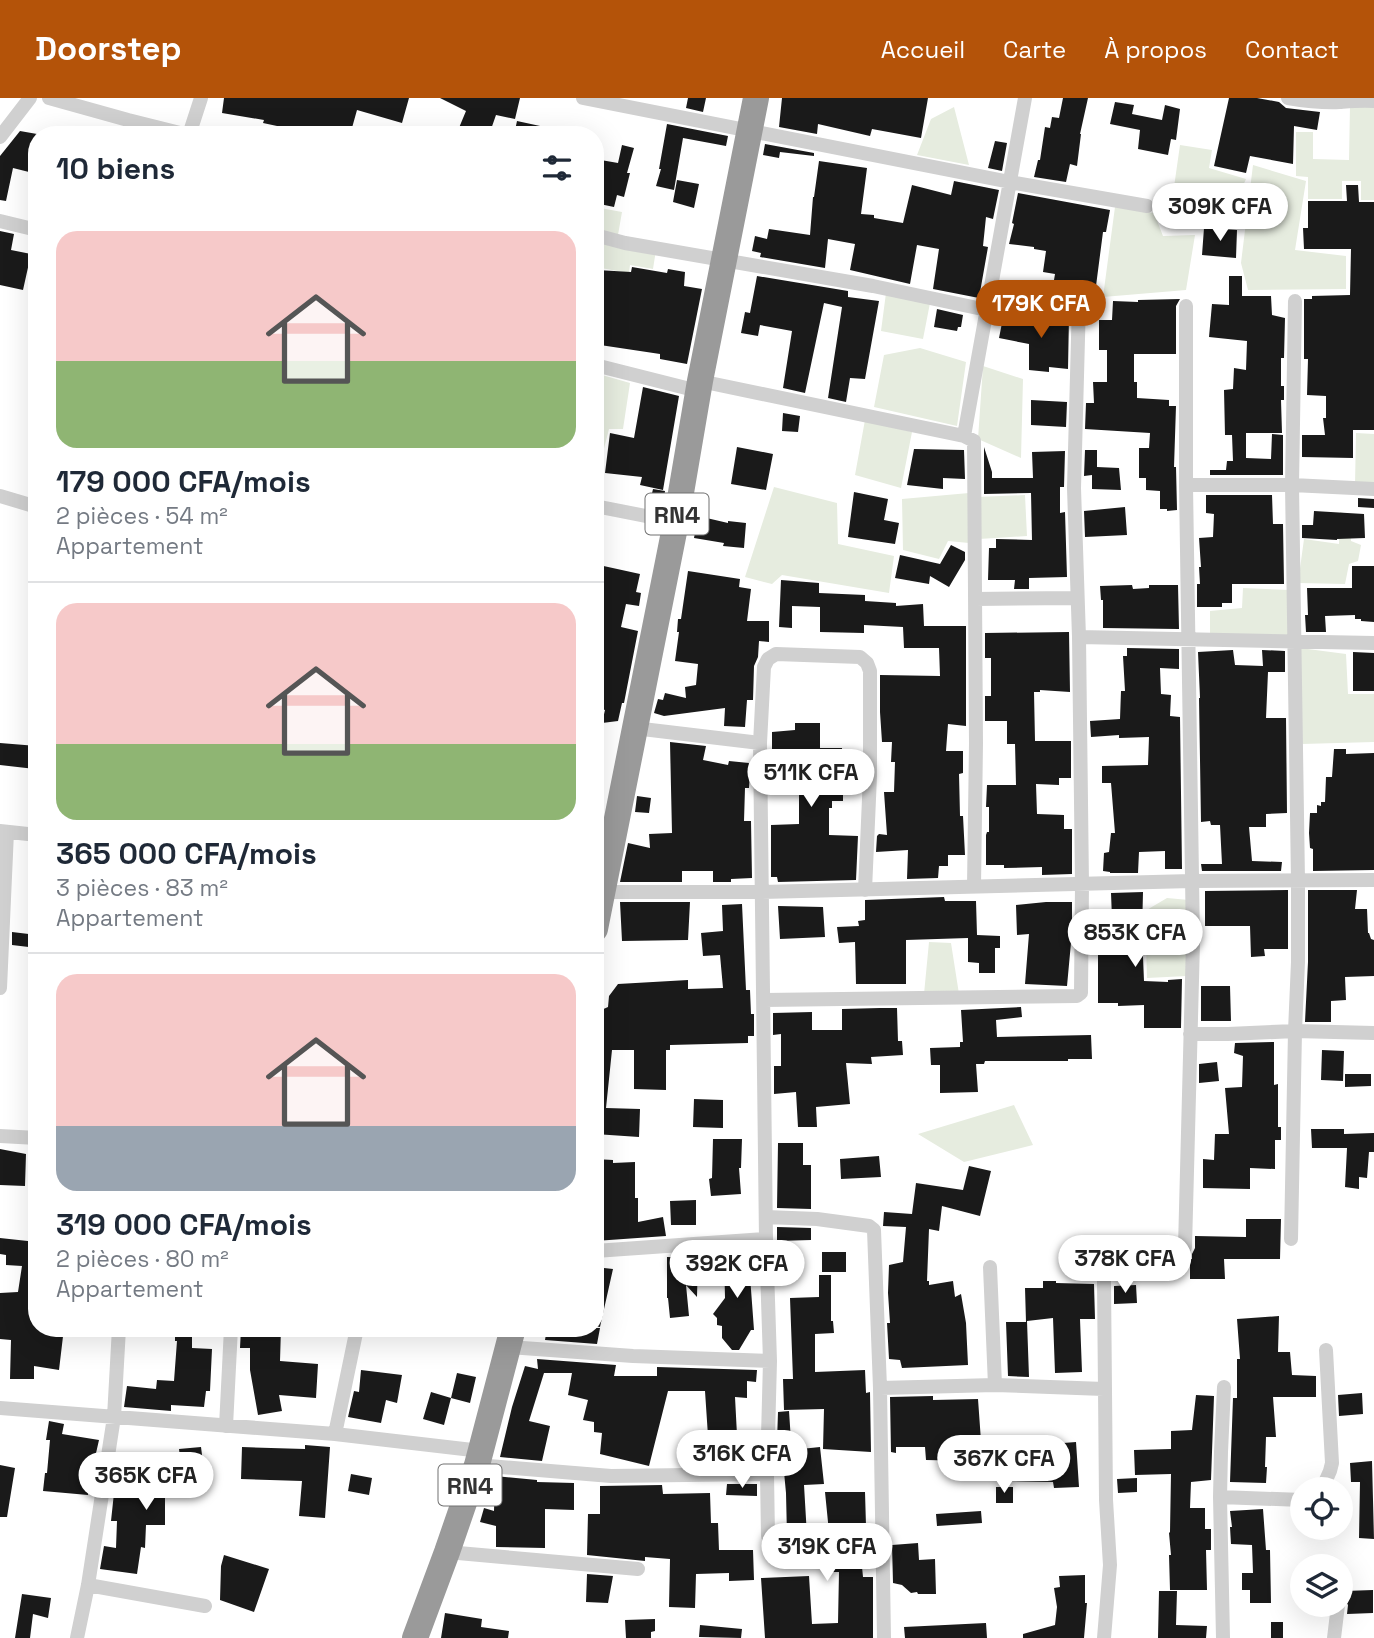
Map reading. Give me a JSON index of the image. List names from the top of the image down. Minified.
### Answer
{"streets":{"highway":["RN4"]},"page":{"header":"Doorstep","nav":["Accueil","Carte","À propos","Contact"],"heading":"10 biens","price":["309K CFA","179K CFA","511K CFA","853K CFA","378K CFA","392K CFA","316K CFA","367K CFA","365K CFA","319K CFA"],"list":[{"name":"179 000 CFA/mois","note":"2 pièces · 54 m² · Appartement"},{"name":"365 000 CFA/mois","note":"3 pièces · 83 m² · Appartement"},{"name":"319 000 CFA/mois","note":"2 pièces · 80 m² · Appartement"}]}}
